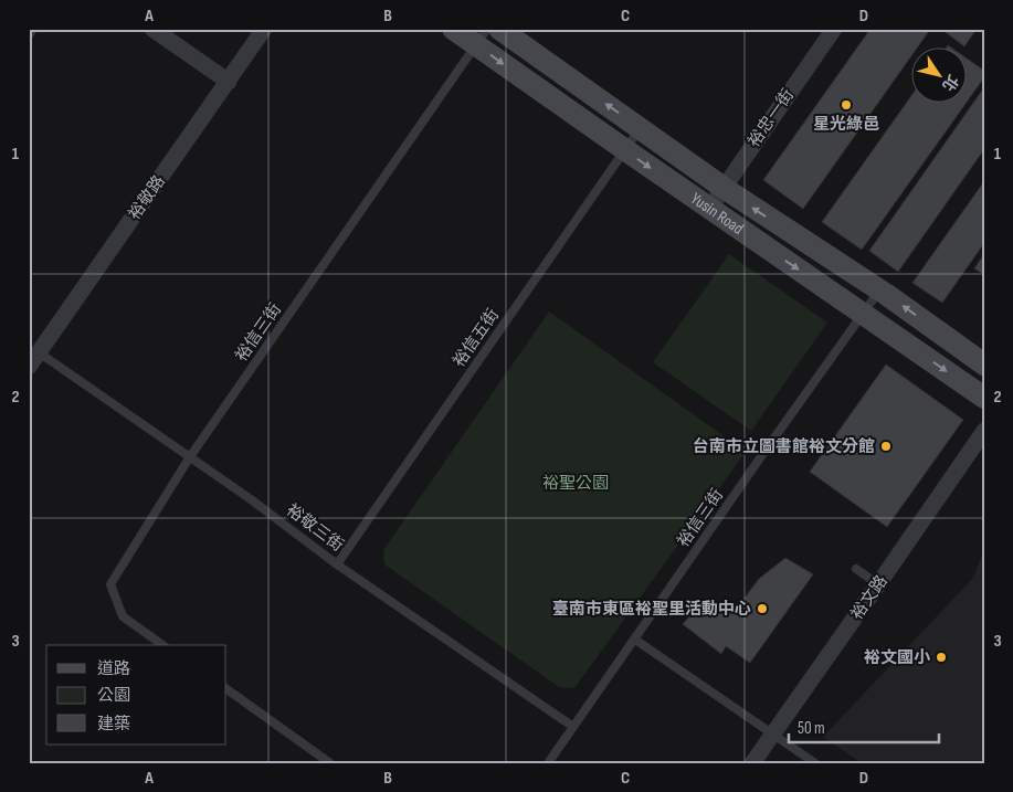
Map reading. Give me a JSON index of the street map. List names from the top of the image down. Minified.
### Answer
{"streets":{"street":["裕忠一街","裕敬路","Yusin Road","裕文路"],"lane":["裕信三街","裕信五街","裕敬三街"]},"crossings":[["裕忠一街","Yusin Road"],["裕敬路","裕敬三街"],["Yusin Road","裕信三街"],["Yusin Road","裕信五街"],["裕信三街","裕敬三街"],["裕信五街","裕敬三街"]],"parks":["裕聖公園"],"places":["星光綠邑","台南市立圖書館裕文分館","臺南市東區裕聖里活動中心","裕文國小"],"legend":["道路","公園","建築"],"scale_bar":"50 m","north":"bottom right","grid":{"columns":["A","B","C","D"],"rows":["1","2","3"]}}
